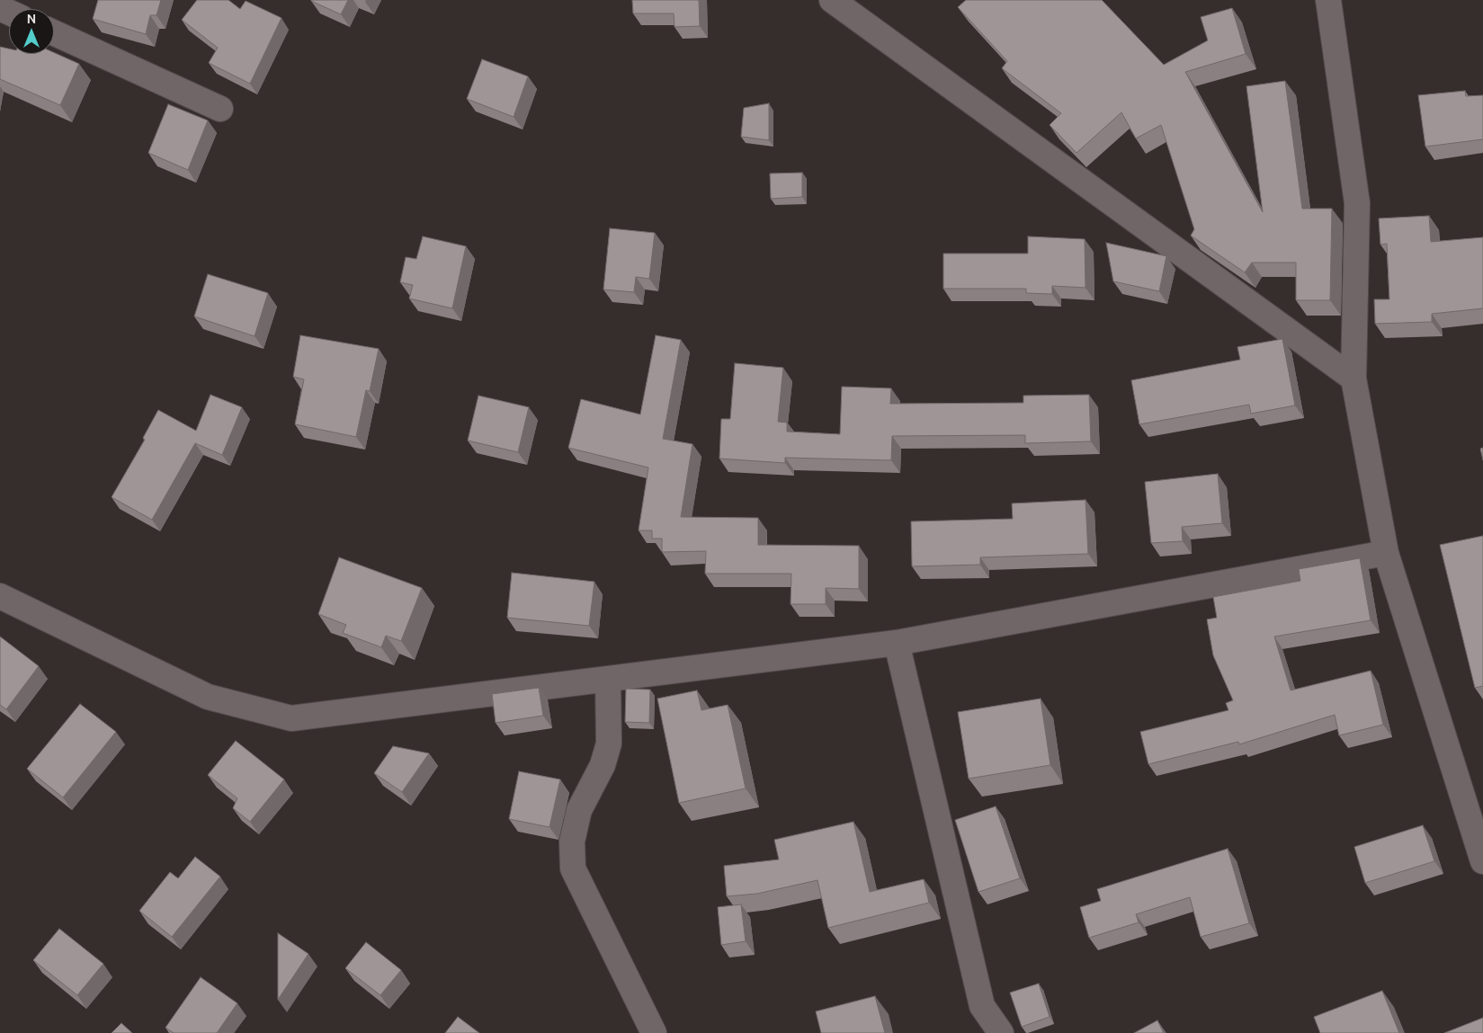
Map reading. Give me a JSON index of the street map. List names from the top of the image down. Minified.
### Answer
{"north":"top"}
